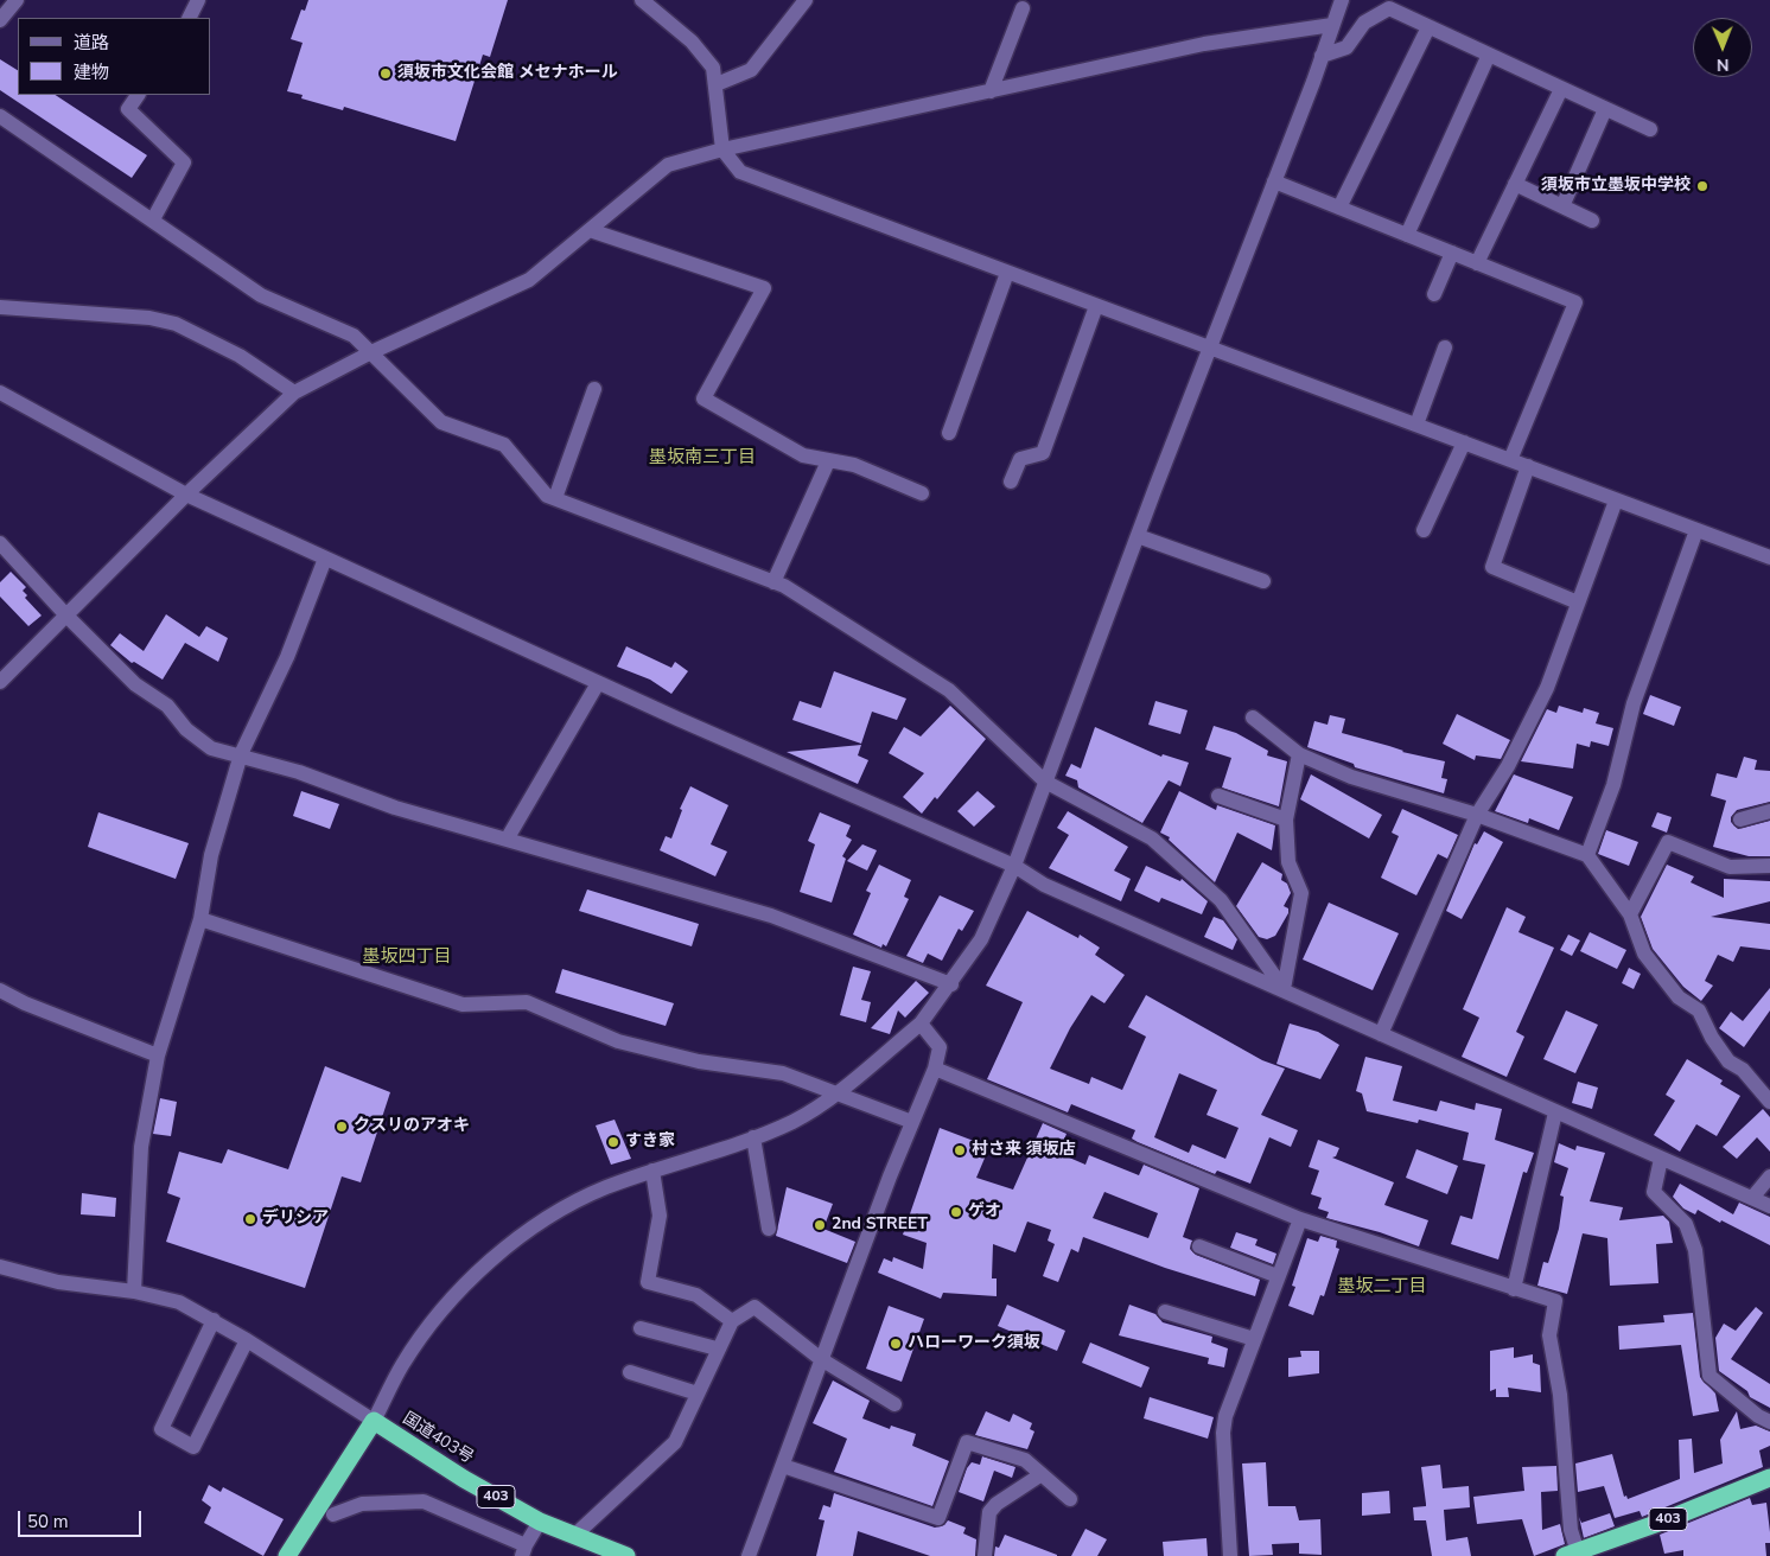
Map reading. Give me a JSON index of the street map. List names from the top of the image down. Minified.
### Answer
{"streets":{"highway":["国道403号","403"]},"districts":["墨坂南三丁目","墨坂四丁目","墨坂二丁目"],"places":["須坂市文化会館 メセナホール","須坂市立墨坂中学校","クスリのアオキ","すき家","村さ来 須坂店","ゲオ","デリシア","2nd STREET","ハローワーク須坂"],"legend":["道路","建物"],"scale_bar":"50 m","north":"bottom"}
